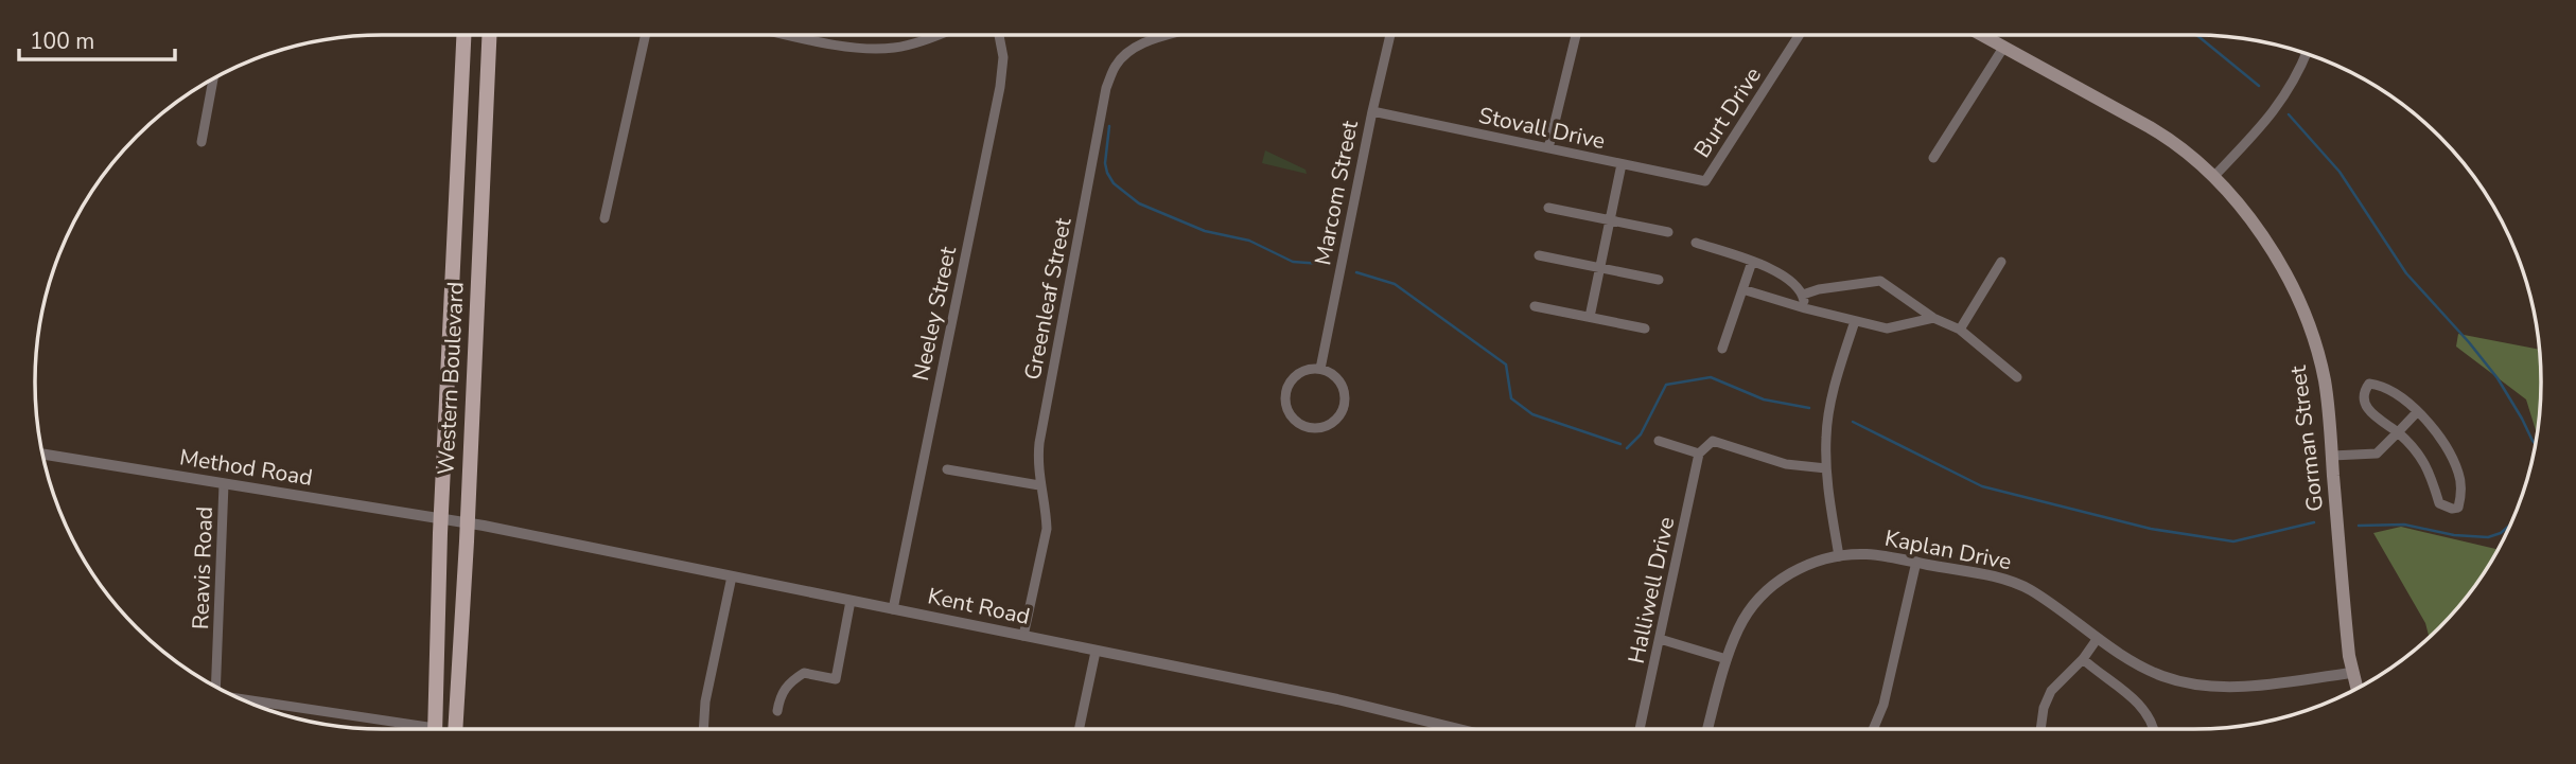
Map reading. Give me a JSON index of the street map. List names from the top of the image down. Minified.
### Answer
{"streets":{"main road":["Western Boulevard","Gorman Street"],"street":["Burt Drive","Stovall Drive","Marcom Street","Greenleaf Street","Neeley Street","Method Road","Kaplan Drive","Reavis Road","Halliwell Drive","Kent Road"]},"crossings":[["Burt Drive","Stovall Drive"],["Stovall Drive","Marcom Street"],["Greenleaf Street","Kent Road"],["Neeley Street","Kent Road"],["Western Boulevard","Method Road"],["Western Boulevard","Kent Road"],["Gorman Street","Kaplan Drive"],["Method Road","Reavis Road"],["Method Road","Kent Road"]],"scale_bar":"100 m"}
